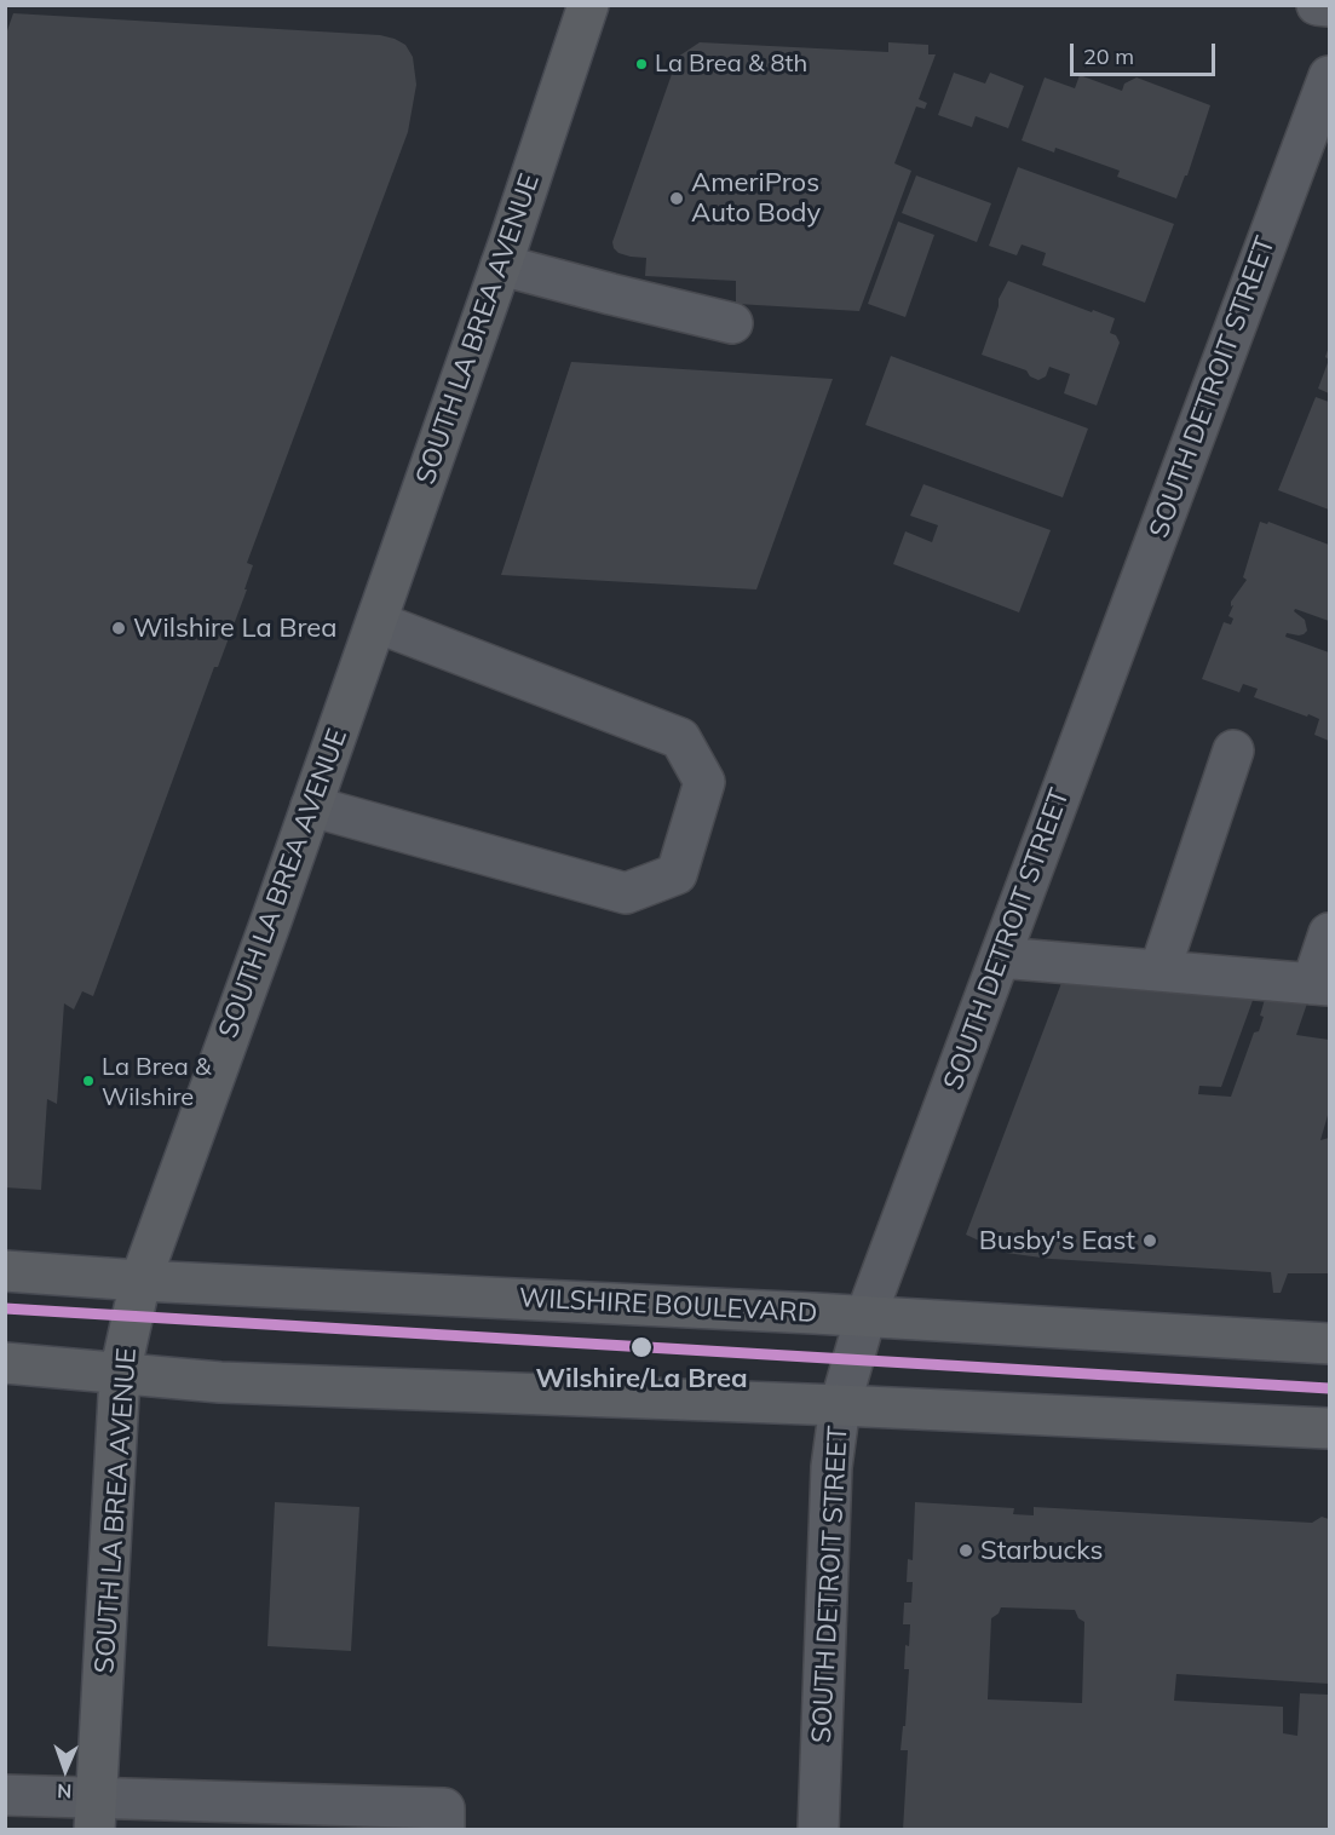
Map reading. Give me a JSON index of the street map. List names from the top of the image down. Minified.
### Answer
{"streets":{"main road":["SOUTH LA BREA AVENUE","WILSHIRE BOULEVARD"],"street":["SOUTH DETROIT STREET"]},"crossings":[["SOUTH LA BREA AVENUE","WILSHIRE BOULEVARD"],["SOUTH DETROIT STREET","WILSHIRE BOULEVARD"]],"places":["La Brea & 8th","AmeriPros Auto Body","Wilshire La Brea","La Brea & Wilshire","Busby's East","Wilshire/La Brea","Starbucks"],"scale_bar":"20 m","north":"bottom"}
